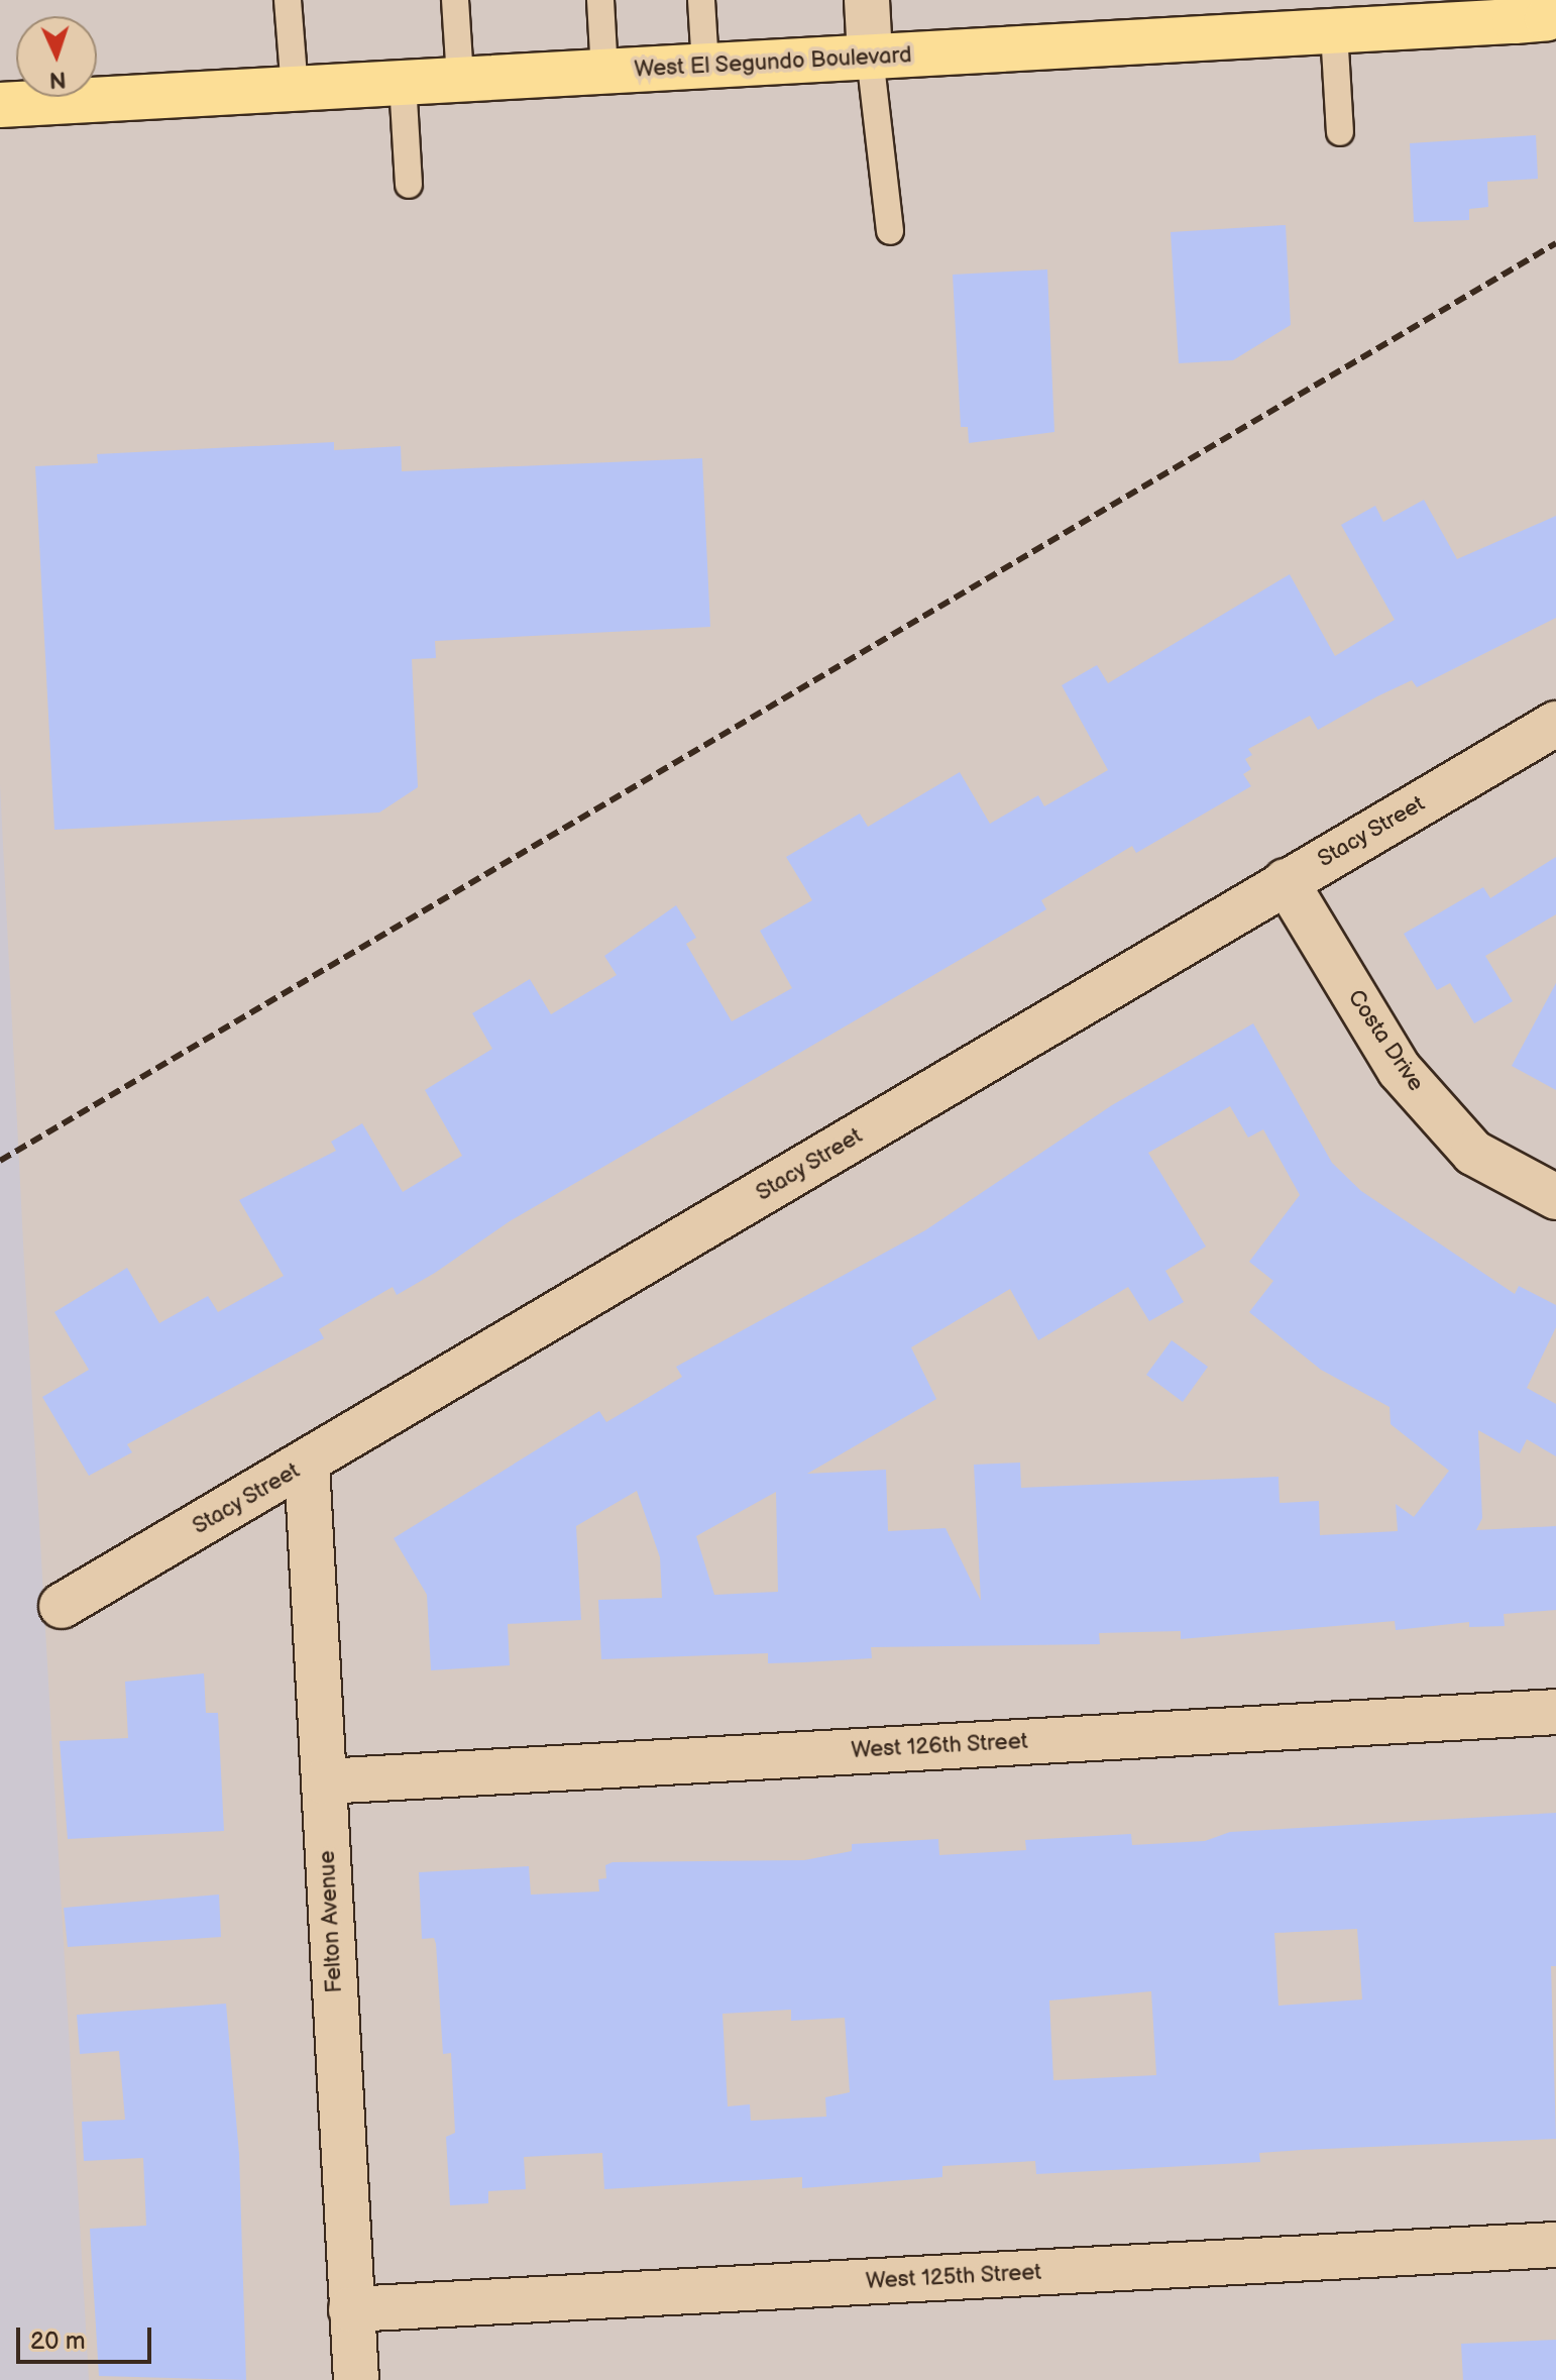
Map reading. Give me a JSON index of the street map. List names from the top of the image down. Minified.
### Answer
{"streets":{"main road":["West El Segundo Boulevard"],"street":["Stacy Street","Costa Drive","West 126th Street","Felton Avenue","West 125th Street"]},"crossings":[["Stacy Street","Costa Drive"],["Stacy Street","Felton Avenue"],["West 126th Street","Felton Avenue"],["Felton Avenue","West 125th Street"]],"scale_bar":"20 m","north":"bottom"}
